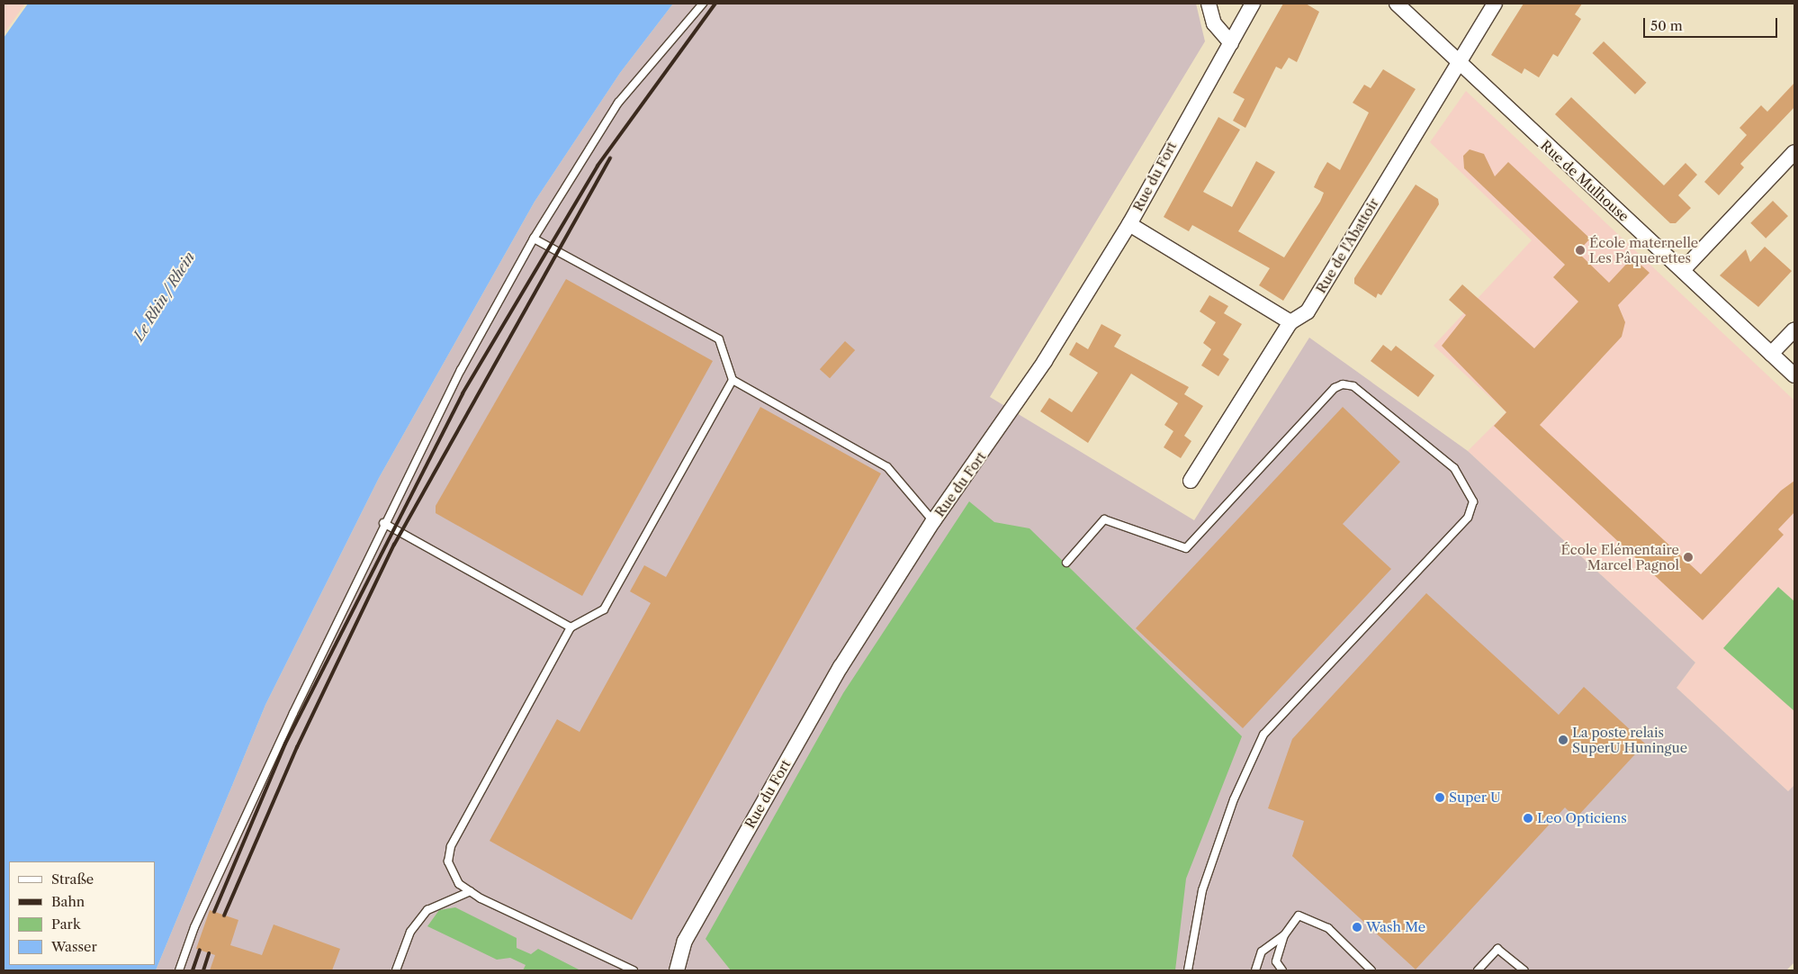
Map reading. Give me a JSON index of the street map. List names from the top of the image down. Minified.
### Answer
{"streets":{"street":["Rue du Fort","Rue de Mulhouse","Rue de l'Abattoir"]},"crossings":[["Rue de Mulhouse","Rue de l'Abattoir"]],"water":["Le Rhin / Rhein"],"places":["École maternelle Les Pâquerettes","École Elémentaire Marcel Pagnol","La poste relais SuperU Huningue","Super U","Leo Opticiens","Wash Me"],"legend":["Straße","Bahn","Park","Wasser"],"scale_bar":"50 m"}
